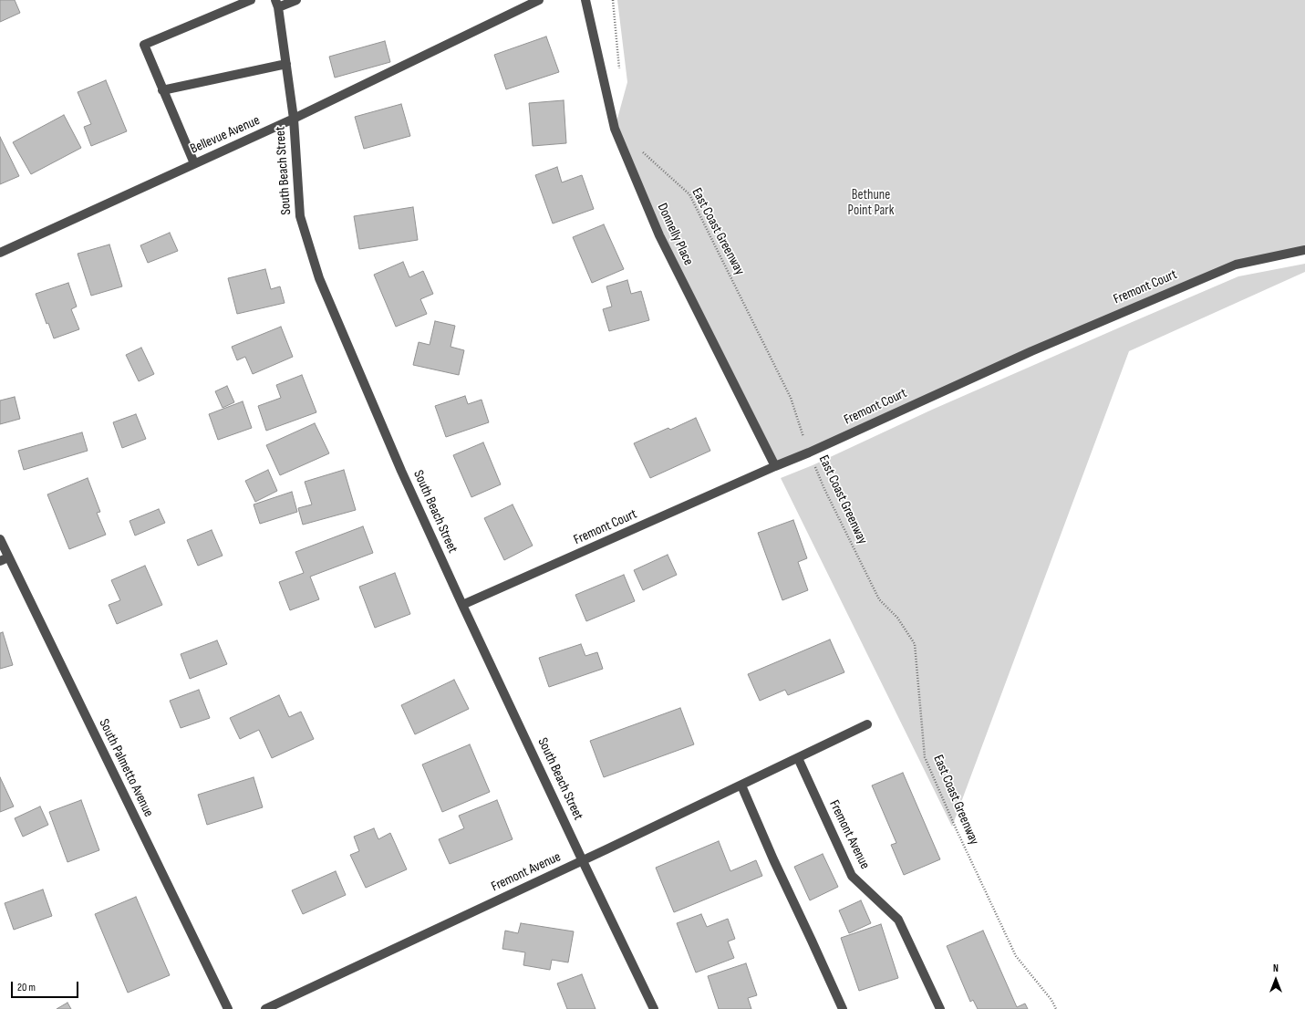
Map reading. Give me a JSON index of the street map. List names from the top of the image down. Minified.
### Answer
{"streets":{"street":["Bellevue Avenue","South Beach Street","Donnelly Place","Fremont Court","South Palmetto Avenue","Fremont Avenue"],"path":["East Coast Greenway"]},"crossings":[["Bellevue Avenue","South Beach Street"],["South Beach Street","Fremont Court"],["South Beach Street","Fremont Avenue"],["East Coast Greenway","Fremont Court"],["Donnelly Place","Fremont Court"]],"parks":["Bethune Point Park"],"scale_bar":"20 m","north":"top"}
